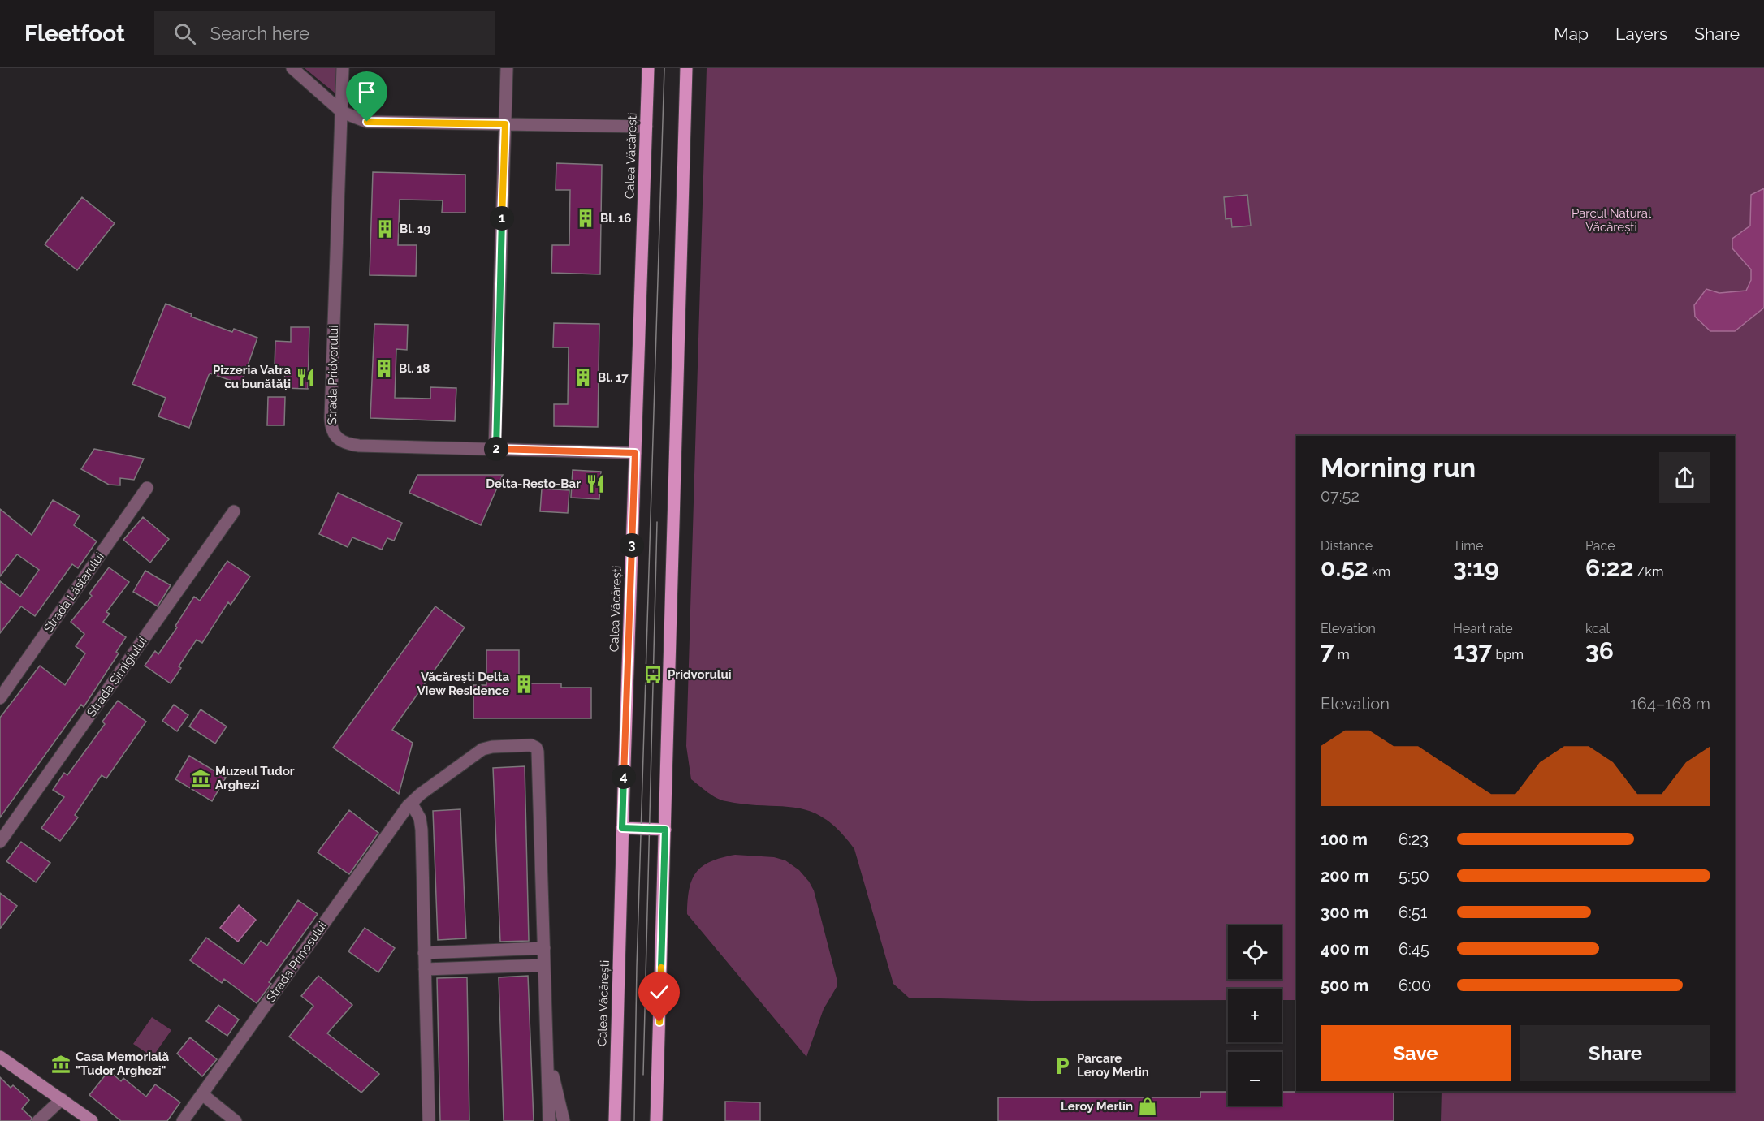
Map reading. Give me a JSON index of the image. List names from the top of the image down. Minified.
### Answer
{"streets":{"main road":["Calea Văcărești"],"street":["Strada Pridvorului","Strada Lăstarului","Strada Simigiului","Strada Prinosului"]},"crossings":[["Calea Văcărești","Strada Pridvorului"]],"parks":["Parcul Natural Văcărești"],"places":{"building":["Bl. 16","Bl. 19","Bl. 18","Bl. 17","Văcărești Delta View Residence"],"restaurant":["Pizzeria Vatra cu bunătăți","Delta-Resto-Bar"],"bus stop":["Pridvorului"],"museum":["Muzeul Tudor Arghezi","Casa Memorială \"Tudor Arghezi\""],"parking":["Parcare Leroy Merlin"],"shop":["Leroy Merlin"]},"page":{"header":"Fleetfoot","search":"Search here","nav":["Map","Layers","Share"],"pins":["1","2","3","4"],"heading":["Morning run","07:52"],"stats":[["Distance","0.52 km"],["Time","3:19"],["Pace","6:22 /km"],["Elevation","7 m"],["Heart rate","137 bpm"],["kcal","36"]],"chart":["Elevation","164–168 m"],"list":[{"name":"100 m","note":"6:23"},{"name":"200 m","note":"5:50"},{"name":"300 m","note":"6:51"},{"name":"400 m","note":"6:45"},{"name":"500 m","note":"6:00"}],"map_buttons":["+","−"],"buttons":["Save","Share"]}}
